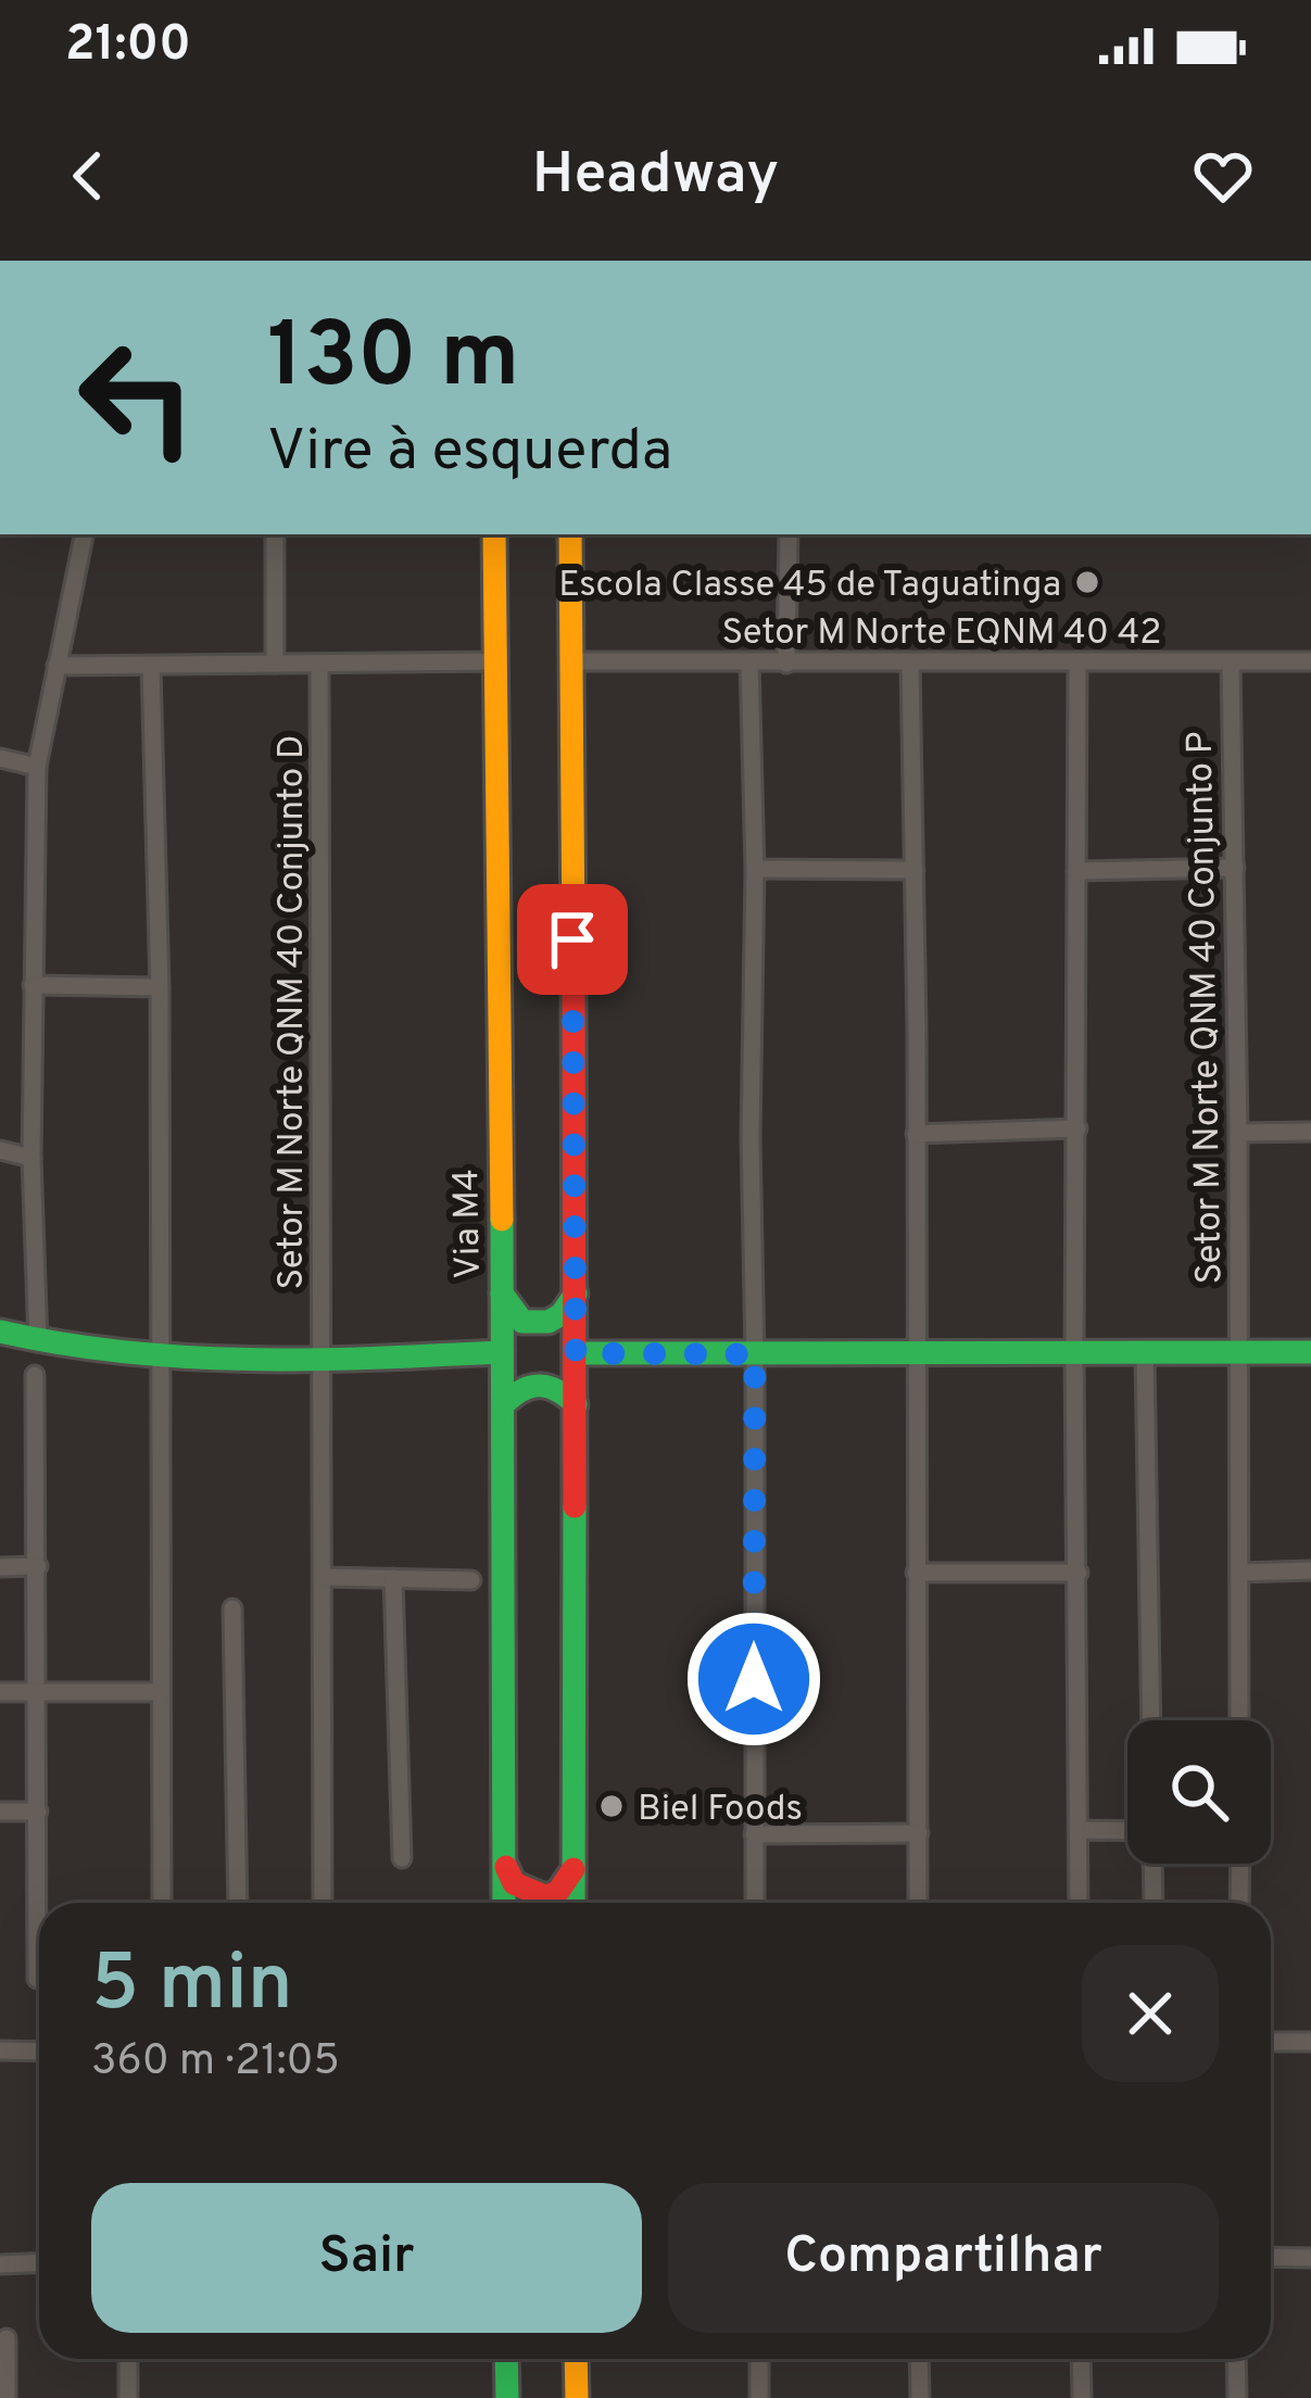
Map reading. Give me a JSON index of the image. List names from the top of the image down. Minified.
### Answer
{"streets":{"main road":["Via M4"],"street":["Setor M Norte EQNM 40 42","Setor M Norte QNM 40 Conjunto P","Setor M Norte QNM 40 Conjunto D"]},"crossings":[["Setor M Norte EQNM 40 42","Setor M Norte QNM 40 Conjunto P"]],"places":["Escola Classe 45 de Taguatinga","Biel Foods"],"page":{"status":"21:00","header":"Headway","turn":["130 m","Vire à esquerda"],"heading":["5 min","360 m · 21:05"],"buttons":["Sair","Compartilhar"]}}
